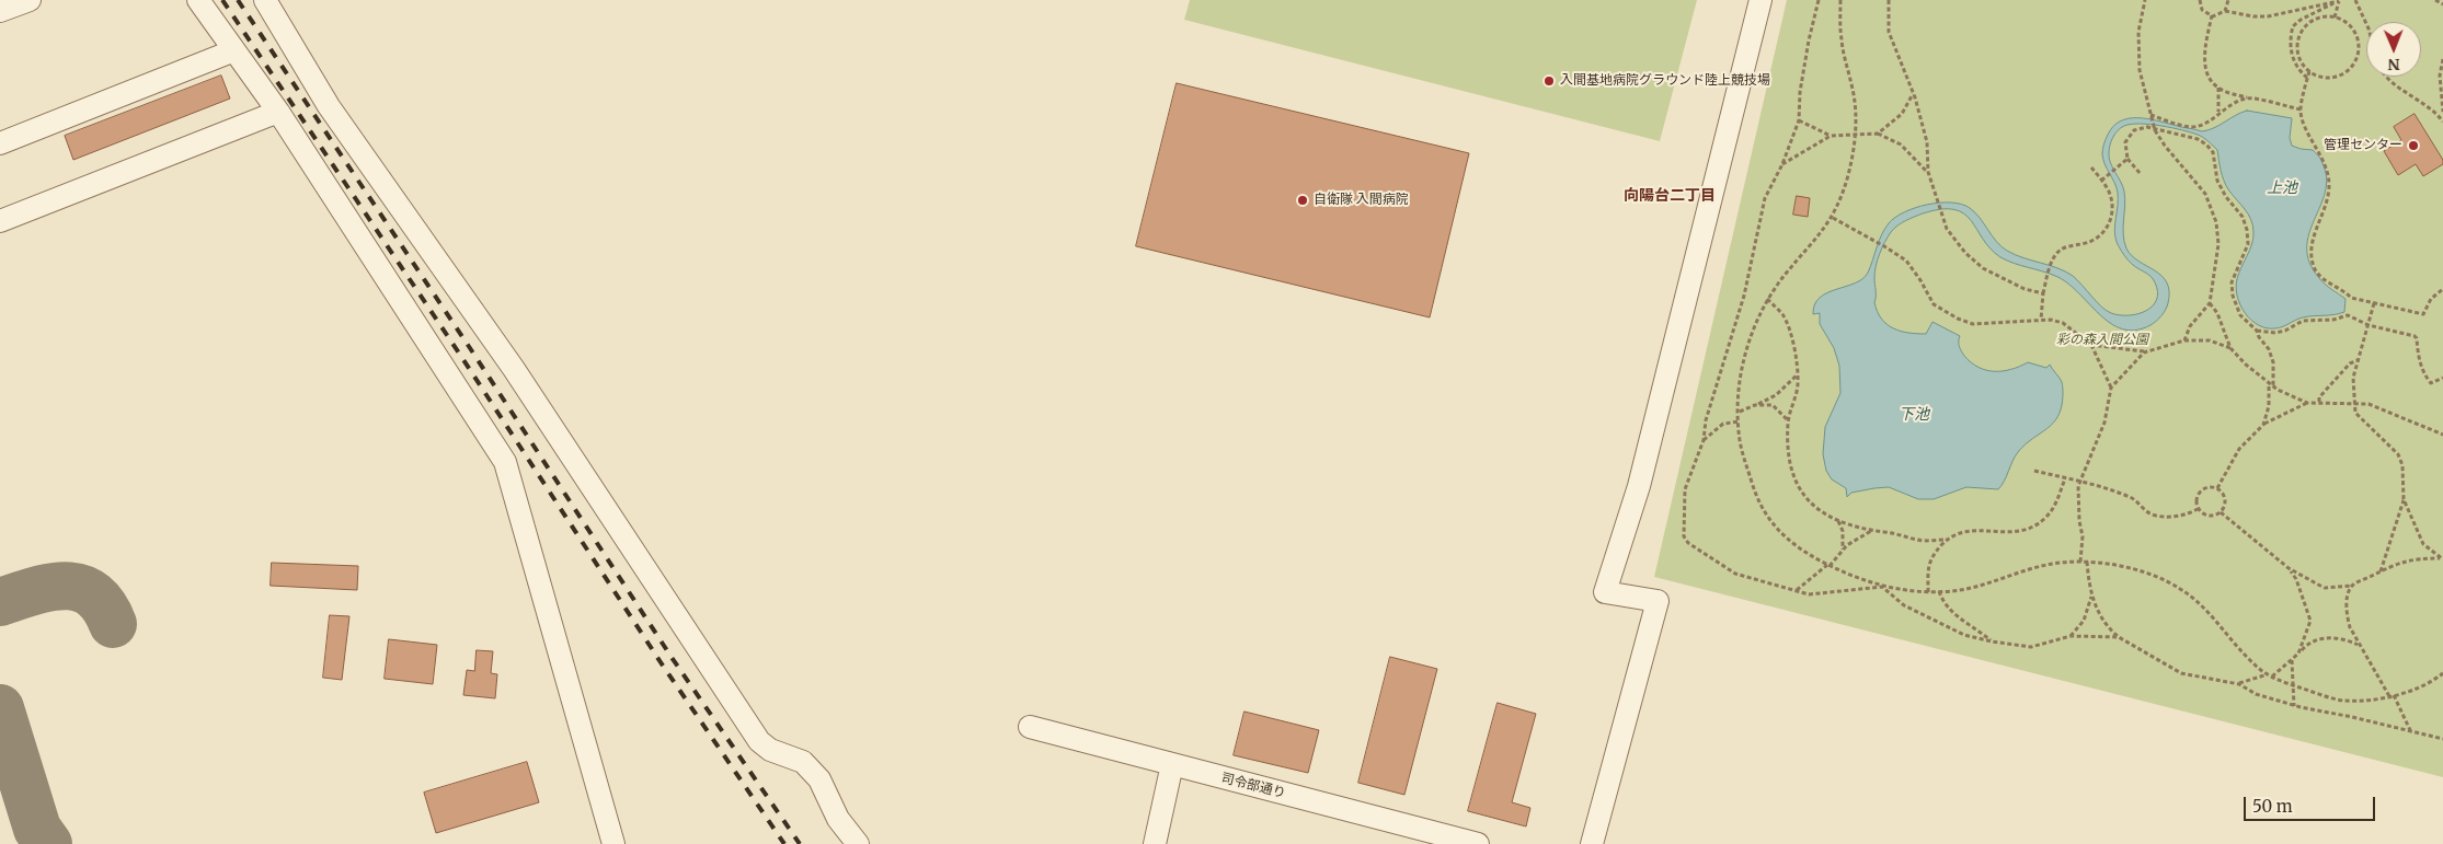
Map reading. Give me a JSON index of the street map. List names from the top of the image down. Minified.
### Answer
{"streets":{"lane":["司令部通り"]},"districts":["向陽台二丁目"],"water":["上池","下池"],"parks":["彩の森入間公園"],"places":["入間基地病院グラウンド陸上競技場","管理センター","自衛隊 入間病院"],"scale_bar":"50 m","north":"bottom"}
